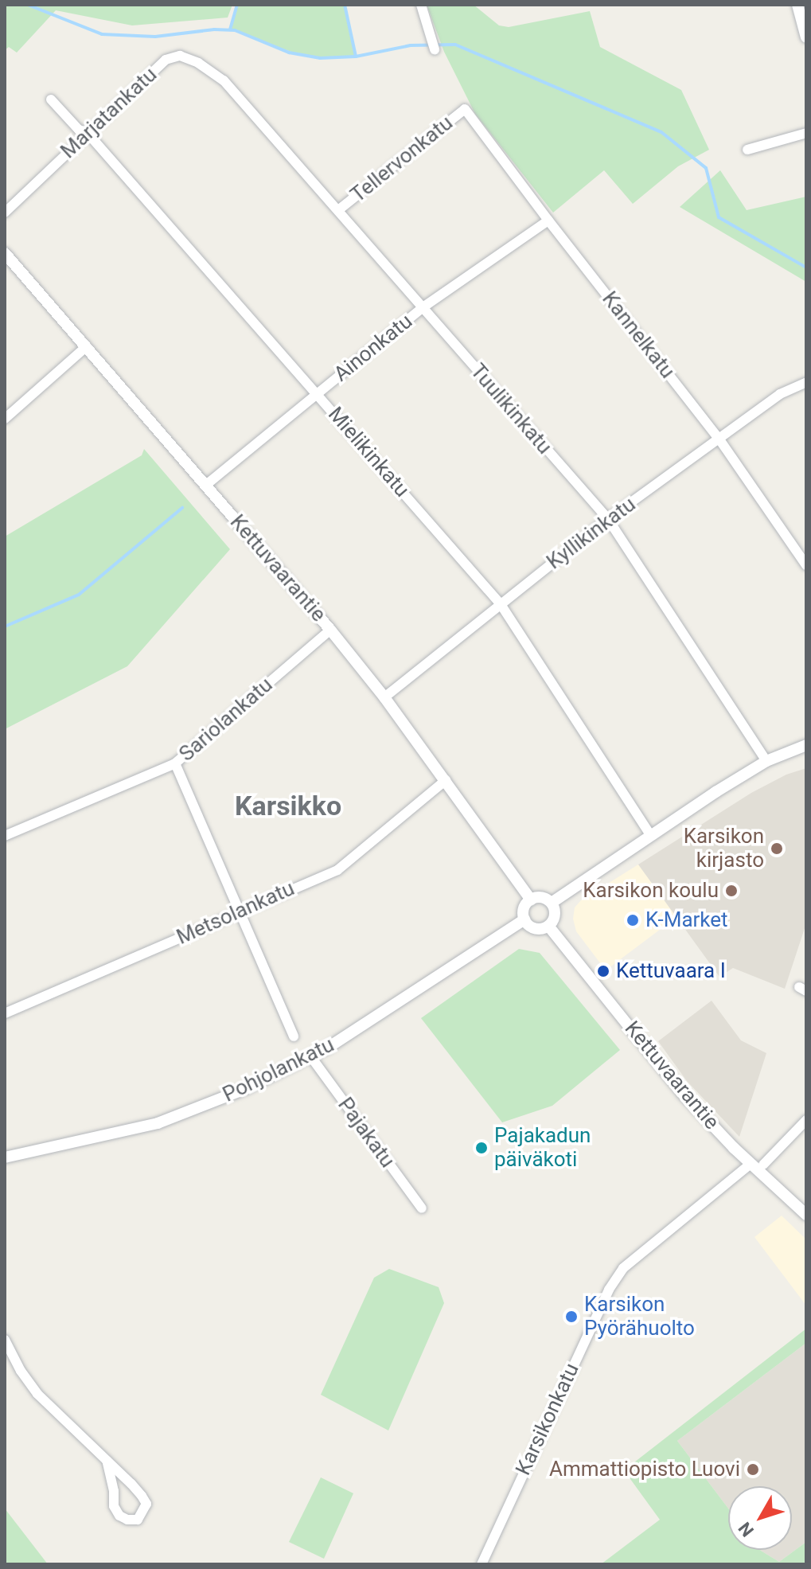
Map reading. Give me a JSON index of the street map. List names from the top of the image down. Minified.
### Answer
{"streets":{"street":["Marjatankatu","Tellervonkatu","Kannelkatu","Ainonkatu","Tuulikinkatu","Mielikinkatu","Kyllikinkatu","Kettuvaarantie","Sariolankatu","Metsolankatu","Pohjolankatu","Pajakatu","Karsikonkatu"]},"crossings":[["Marjatankatu","Tuulikinkatu"],["Marjatankatu","Mielikinkatu"],["Tellervonkatu","Kannelkatu"],["Tellervonkatu","Tuulikinkatu"],["Kannelkatu","Ainonkatu"],["Kannelkatu","Kyllikinkatu"],["Ainonkatu","Tuulikinkatu"],["Ainonkatu","Mielikinkatu"],["Ainonkatu","Kettuvaarantie"],["Tuulikinkatu","Kyllikinkatu"],["Mielikinkatu","Kyllikinkatu"],["Kyllikinkatu","Kettuvaarantie"],["Kettuvaarantie","Sariolankatu"],["Kettuvaarantie","Metsolankatu"],["Kettuvaarantie","Pohjolankatu"],["Kettuvaarantie","Karsikonkatu"],["Pohjolankatu","Pajakatu"]],"districts":["Karsikko"],"places":["Karsikon kirjasto","Karsikon koulu","K-Market","Kettuvaara I","Pajakadun päiväkoti","Karsikon Pyörähuolto","Ammattiopisto Luovi"],"north":"bottom left"}
